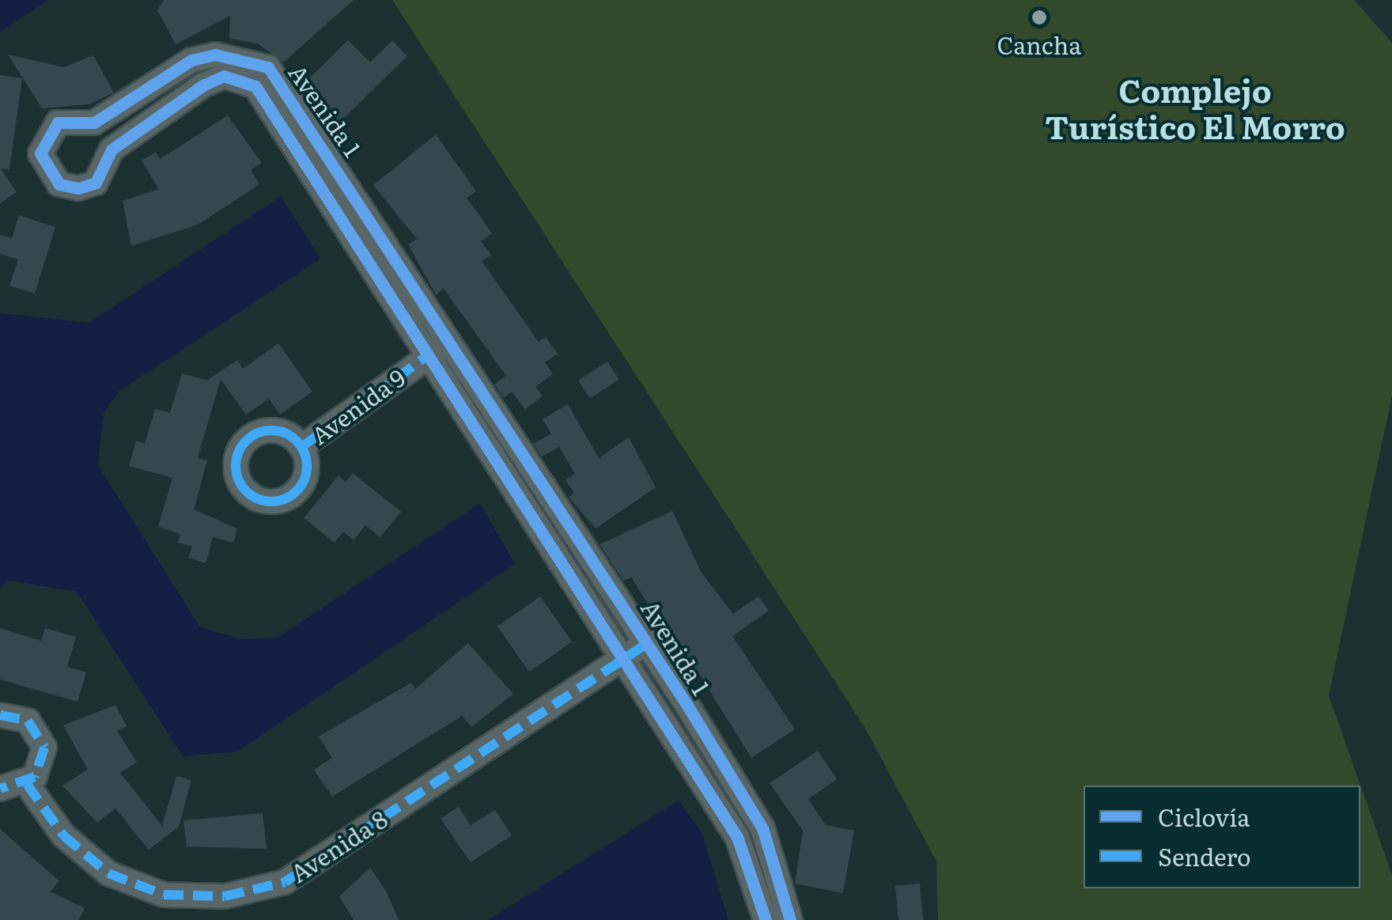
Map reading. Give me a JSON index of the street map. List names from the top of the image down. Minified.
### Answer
{"streets":{"street":["Avenida 1","Avenida 9","Avenida 8"]},"crossings":[["Avenida 1","Avenida 9"],["Avenida 1","Avenida 8"]],"districts":["Complejo Turístico El Morro"],"places":["Cancha"],"legend":["Ciclovía","Sendero"]}
